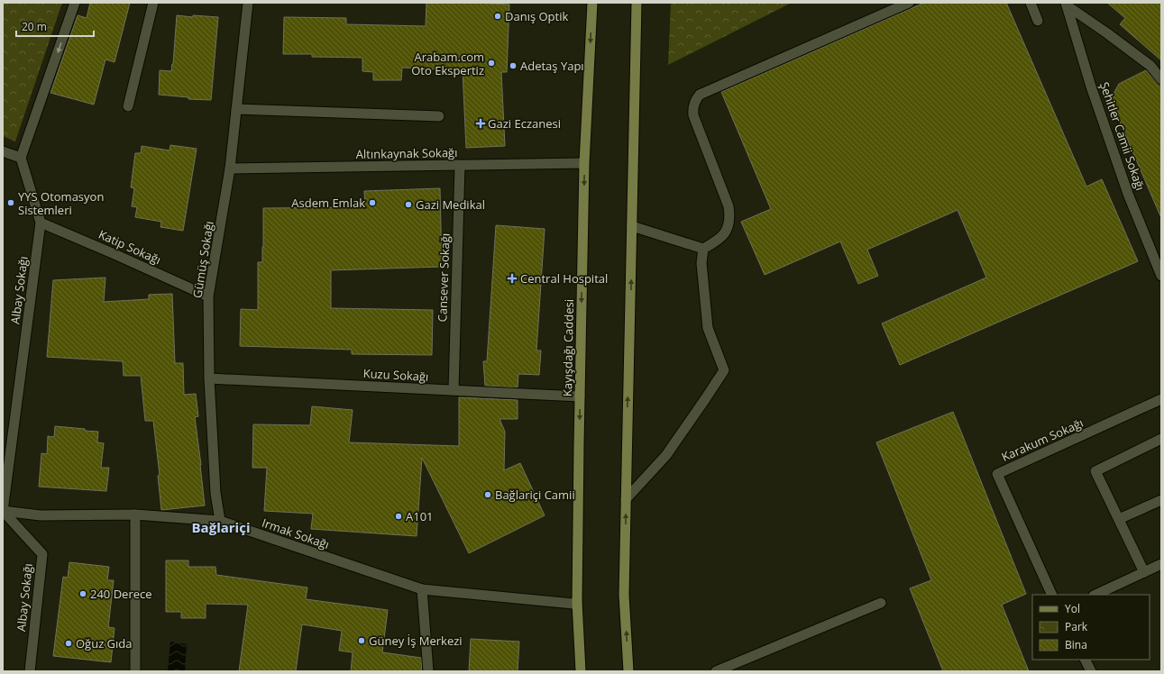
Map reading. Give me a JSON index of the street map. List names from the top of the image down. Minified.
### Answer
{"streets":{"main road":["Kayışdağı Caddesi"],"street":["Şehitler Camii Sokağı","Altınkaynak Sokağı","Katip Sokağı","Gümüş Sokağı","Cansever Sokağı","Albay Sokağı","Kuzu Sokağı","Karakum Sokağı","Irmak Sokağı"]},"crossings":[["Altınkaynak Sokağı","Gümüş Sokağı"],["Altınkaynak Sokağı","Cansever Sokağı"],["Altınkaynak Sokağı","Kayışdağı Caddesi"],["Katip Sokağı","Gümüş Sokağı"],["Katip Sokağı","Albay Sokağı"],["Gümüş Sokağı","Kuzu Sokağı"],["Gümüş Sokağı","Irmak Sokağı"],["Cansever Sokağı","Kuzu Sokağı"],["Albay Sokağı","Irmak Sokağı"],["Kayışdağı Caddesi","Kuzu Sokağı"],["Kayışdağı Caddesi","Irmak Sokağı"]],"districts":["Bağlariçi"],"places":{"other":["Danış Optik","Arabam.com Oto Ekspertiz","Adetaş Yapı","YYS Otomasyon Sistemleri","Asdem Emlak","Gazi Medikal","Bağlariçi Camii","A101","240 Derece","Güney İş Merkezi","Oğuz Gıda"],"health":["Gazi Eczanesi","Central Hospital"]},"legend":["Yol","Park","Bina"],"scale_bar":"20 m"}
